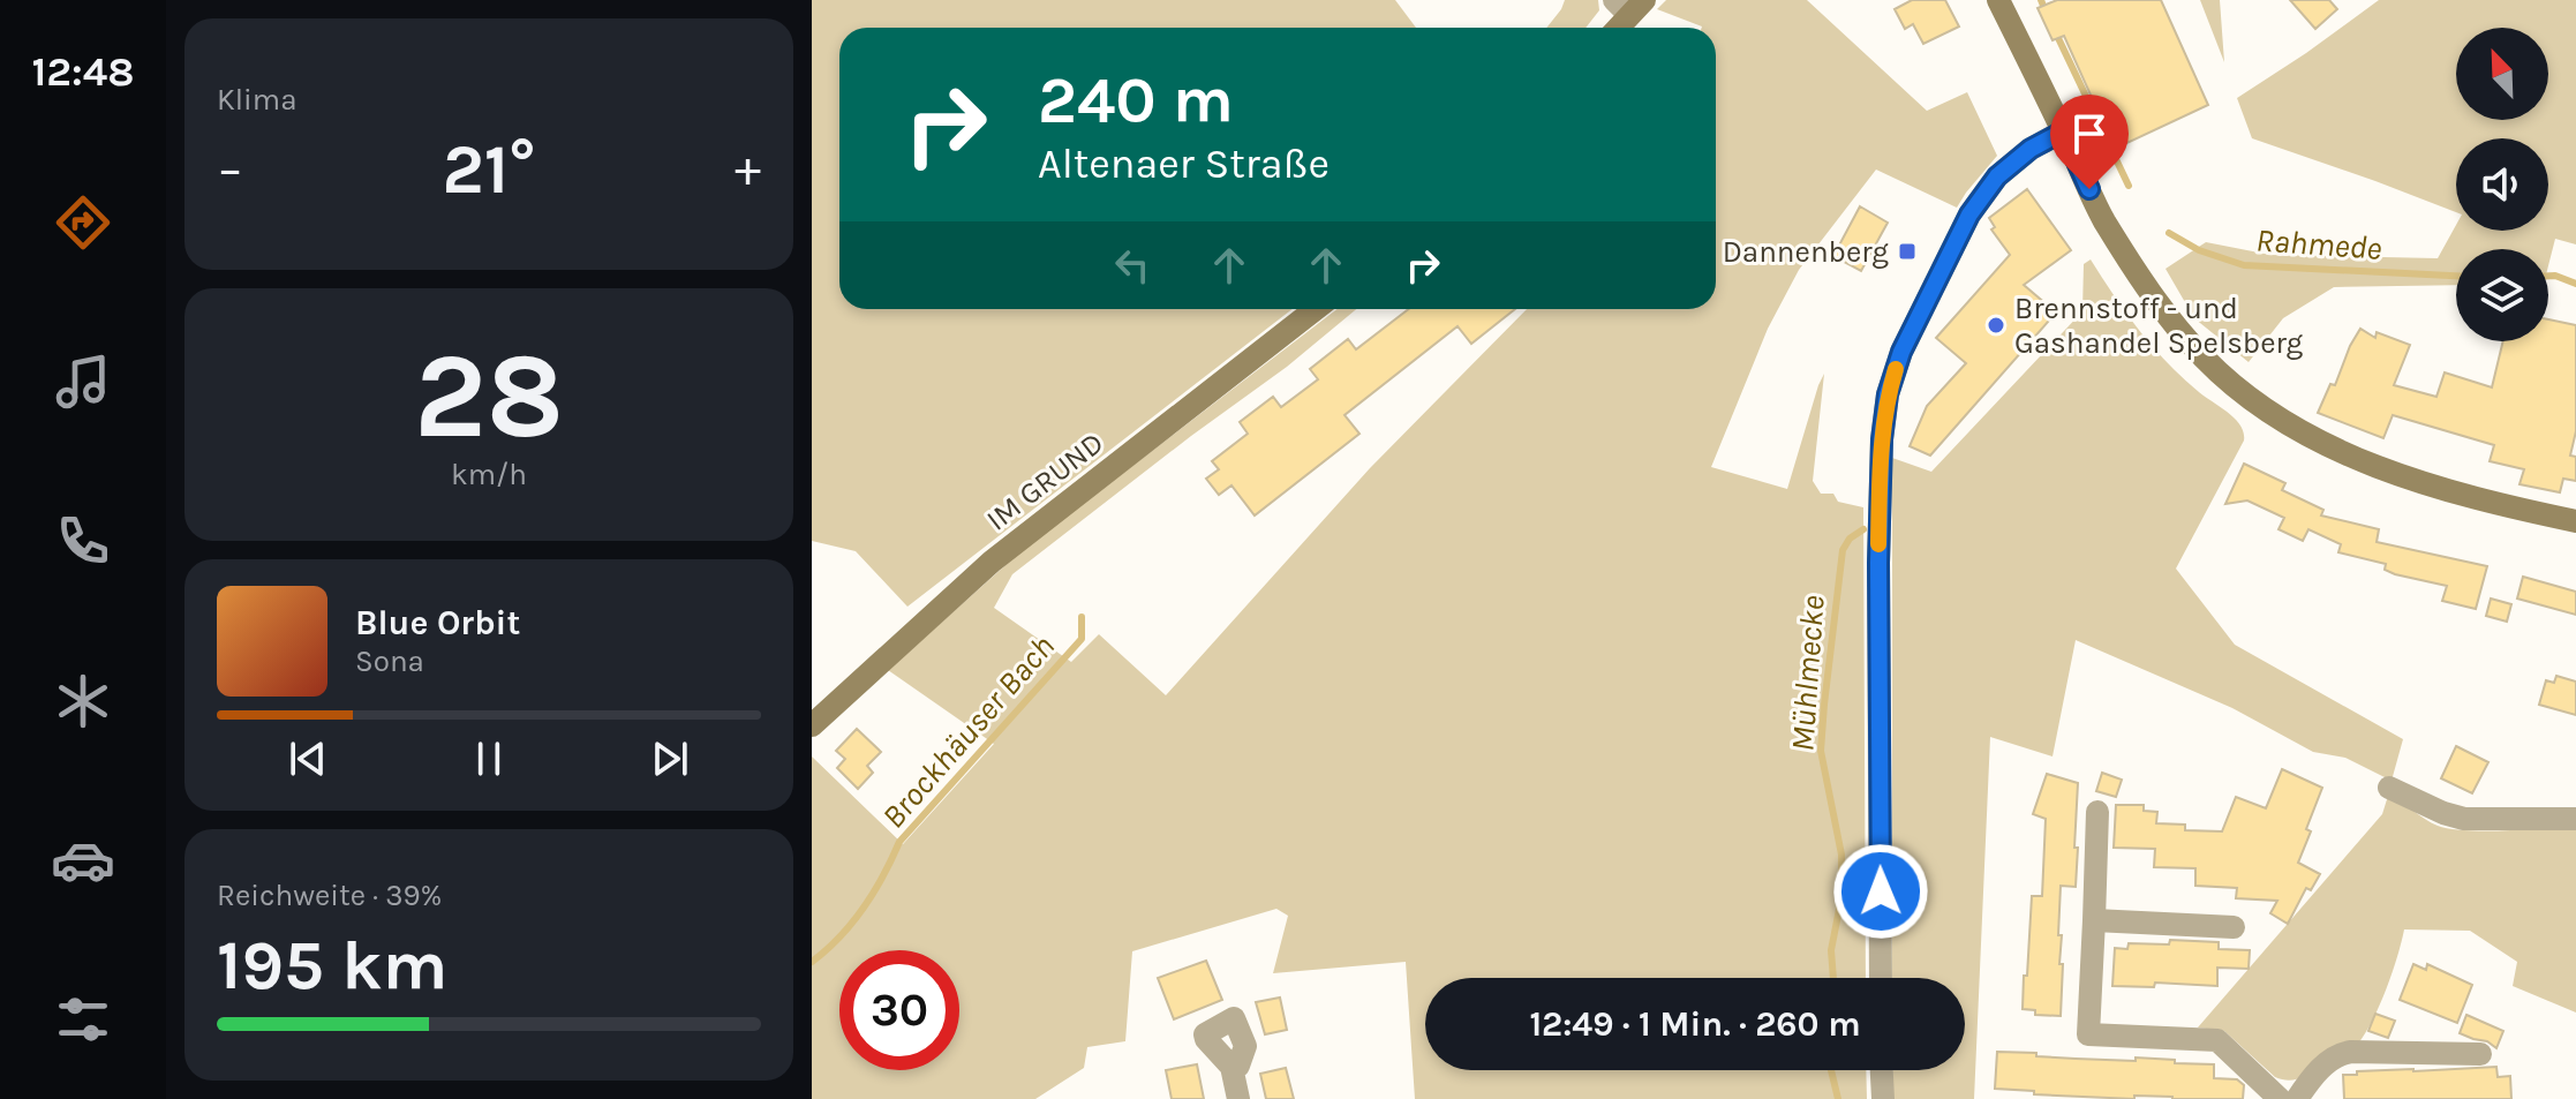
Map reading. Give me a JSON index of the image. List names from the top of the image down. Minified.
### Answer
{"streets":{"main road":["IM GRUND"]},"water":["Rahmede","Mühlmecke","Brockhäuser Bach"],"places":{"transit":["Dannenberg"],"other":["Brennstoff - und Gashandel Spelsberg"]},"north":"top left","page":{"tabs":"12:48","tile":["Klima",["28","km/h"],["Reichweite · 39%","195 km"]],"turn":["240 m","Altenaer Straße"],"heat":["−","21°","+"],"song":["Blue Orbit","Sona"],"limit":"30","trip":"12:49 · 1 Min. · 260 m"}}
